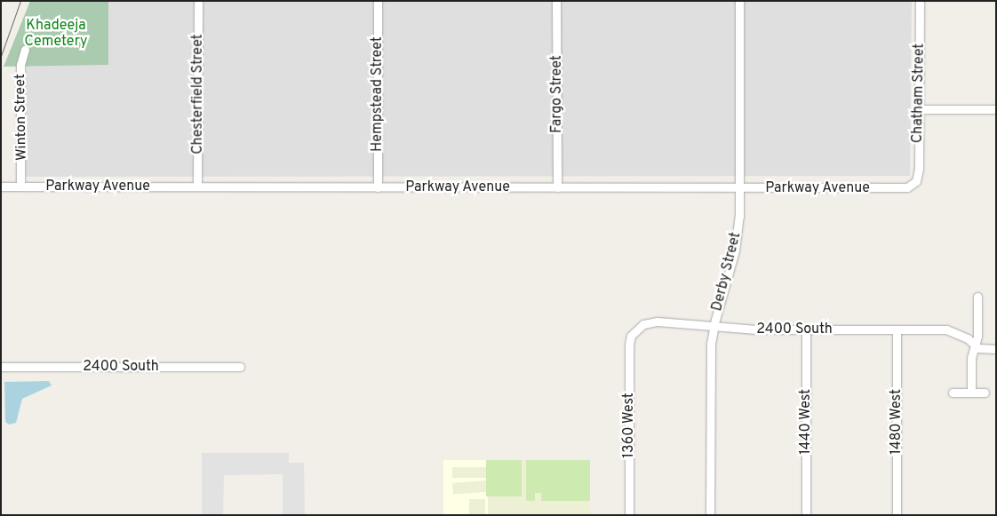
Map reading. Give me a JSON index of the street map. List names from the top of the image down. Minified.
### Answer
{"streets":{"street":["Chatham Street","Chesterfield Street","Hempstead Street","Fargo Street","Winton Street","Parkway Avenue","Derby Street","2400 South","1440 West","1480 West","1360 West"]},"crossings":[["Chatham Street","Parkway Avenue"],["Chesterfield Street","Parkway Avenue"],["Hempstead Street","Parkway Avenue"],["Fargo Street","Parkway Avenue"],["Winton Street","Parkway Avenue"],["Parkway Avenue","Derby Street"],["Derby Street","2400 South"],["2400 South","1440 West"],["2400 South","1480 West"],["2400 South","1360 West"]],"parks":["Khadeeja Cemetery"]}
